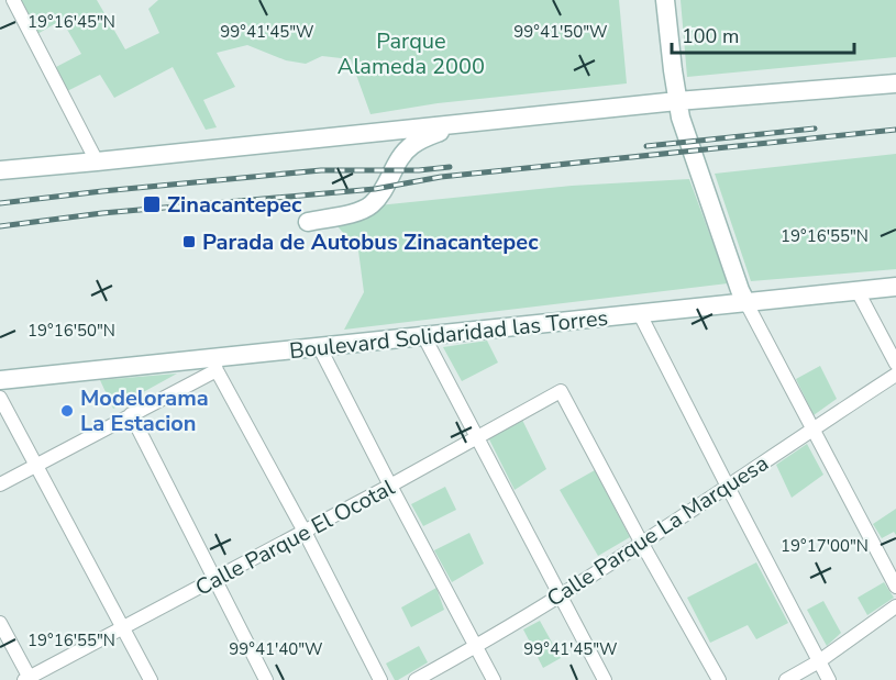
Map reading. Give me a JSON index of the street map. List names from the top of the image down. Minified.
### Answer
{"streets":{"main road":["Boulevard Solidaridad las Torres"],"street":["Calle Parque La Marquesa","Calle Parque El Ocotal"]},"crossings":[["Calle Parque La Marquesa","Calle Parque El Ocotal"]],"parks":["Parque Alameda 2000"],"places":{"transit":["Zinacantepec","Parada de Autobus Zinacantepec"],"other":["Modelorama La Estacion"]},"scale_bar":"100 m","coordinates":["19°16'45\"N","99°41'45\"W","99°41'50\"W","19°16'55\"N","19°16'50\"N","19°17'00\"N","99°41'40\"W"]}
